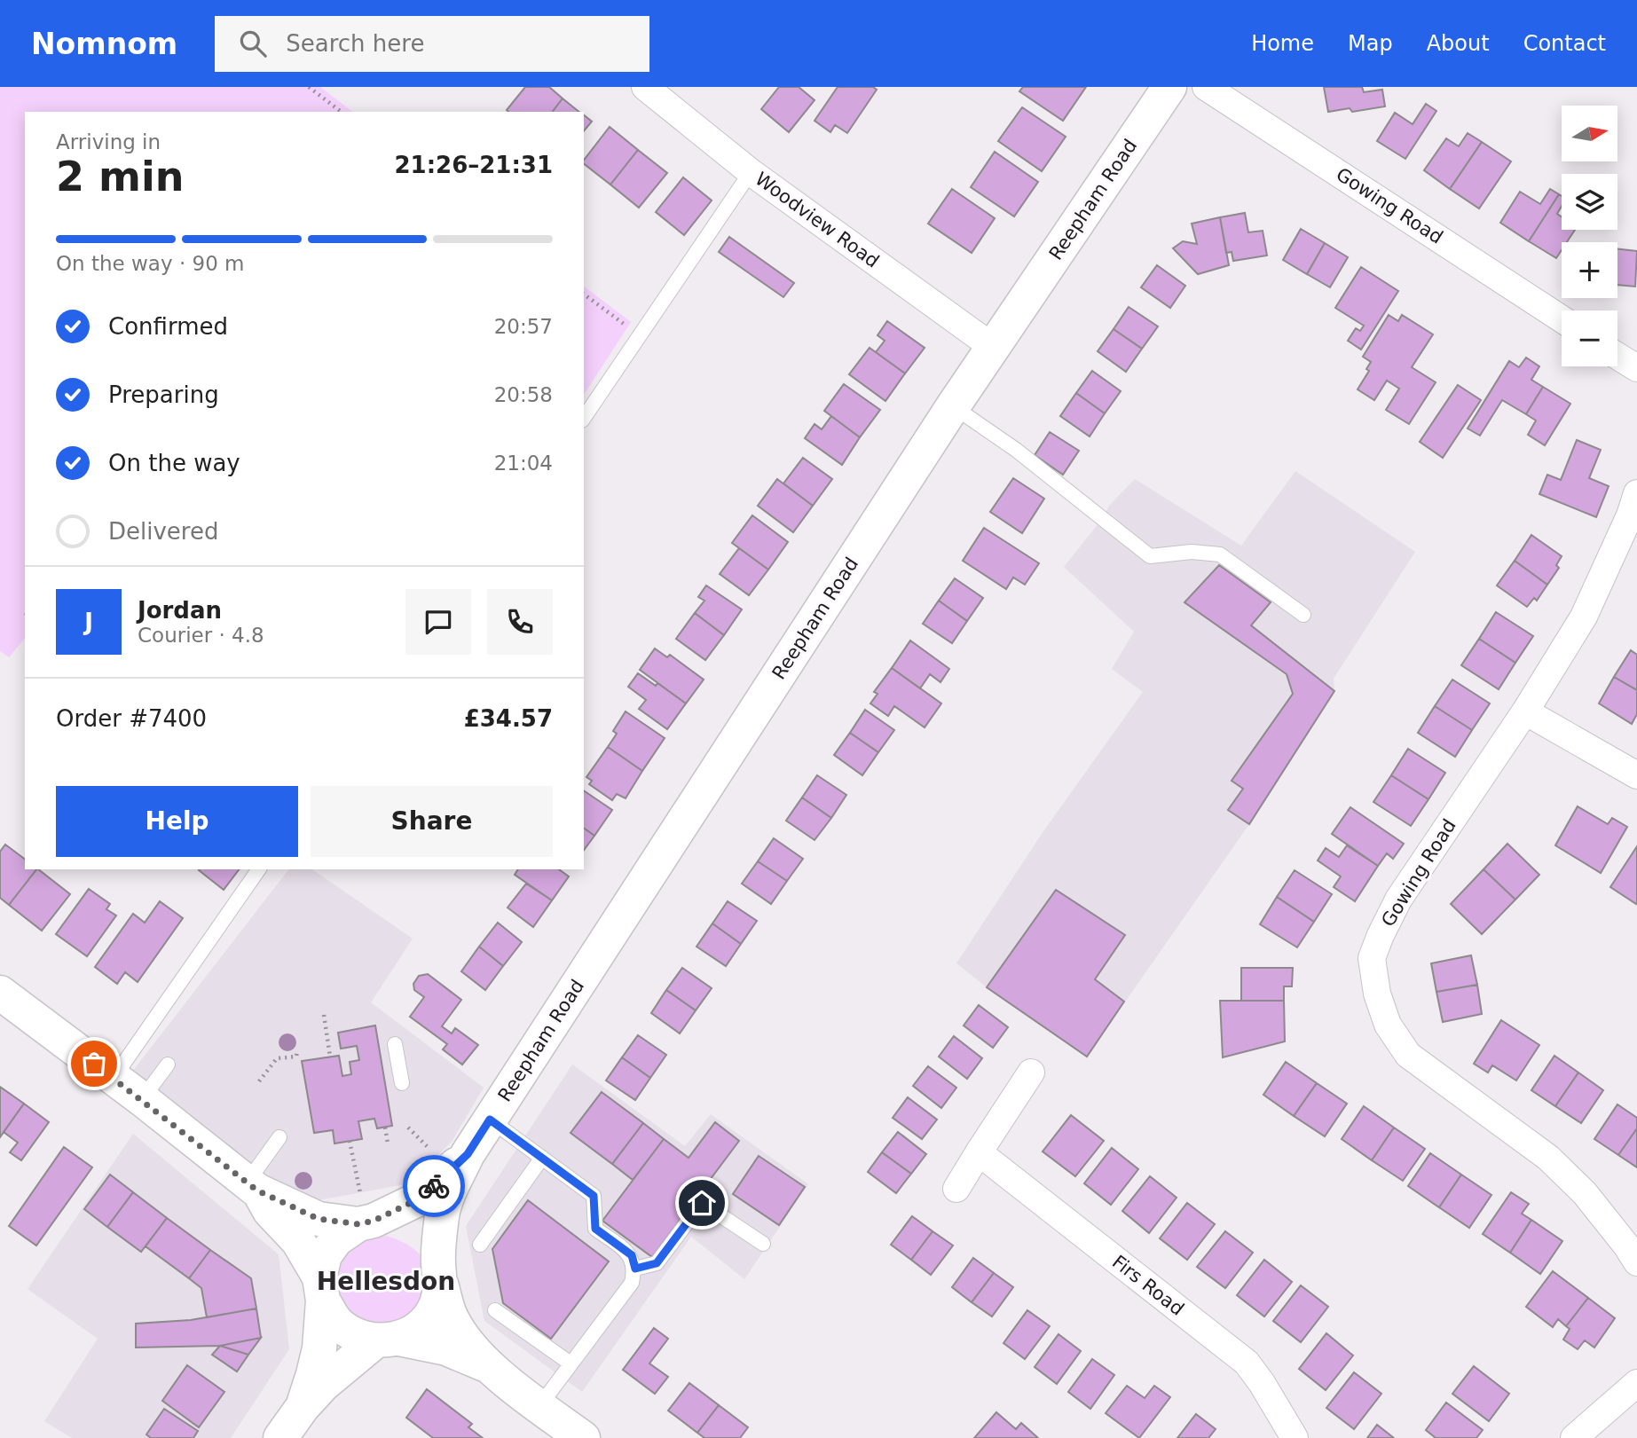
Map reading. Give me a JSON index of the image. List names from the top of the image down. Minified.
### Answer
{"streets":{"street":["Reepham Road","Gowing Road","Woodview Road","Firs Road"]},"crossings":[["Reepham Road","Woodview Road"]],"districts":["Hellesdon"],"north":"right","page":{"header":"Nomnom","search":"Search here","nav":["Home","Map","About","Contact"],"map_buttons":["+","−"],"heading":["2 min","Arriving in","21:26–21:31"],"panel":["Jordan","Courier · 4.8","Order #7400","£34.57"],"bar":"On the way · 90 m","list":[["Confirmed","20:57"],["Preparing","20:58"],["On the way","21:04"],"Delivered"],"round":"J","buttons":["Help","Share"]}}
